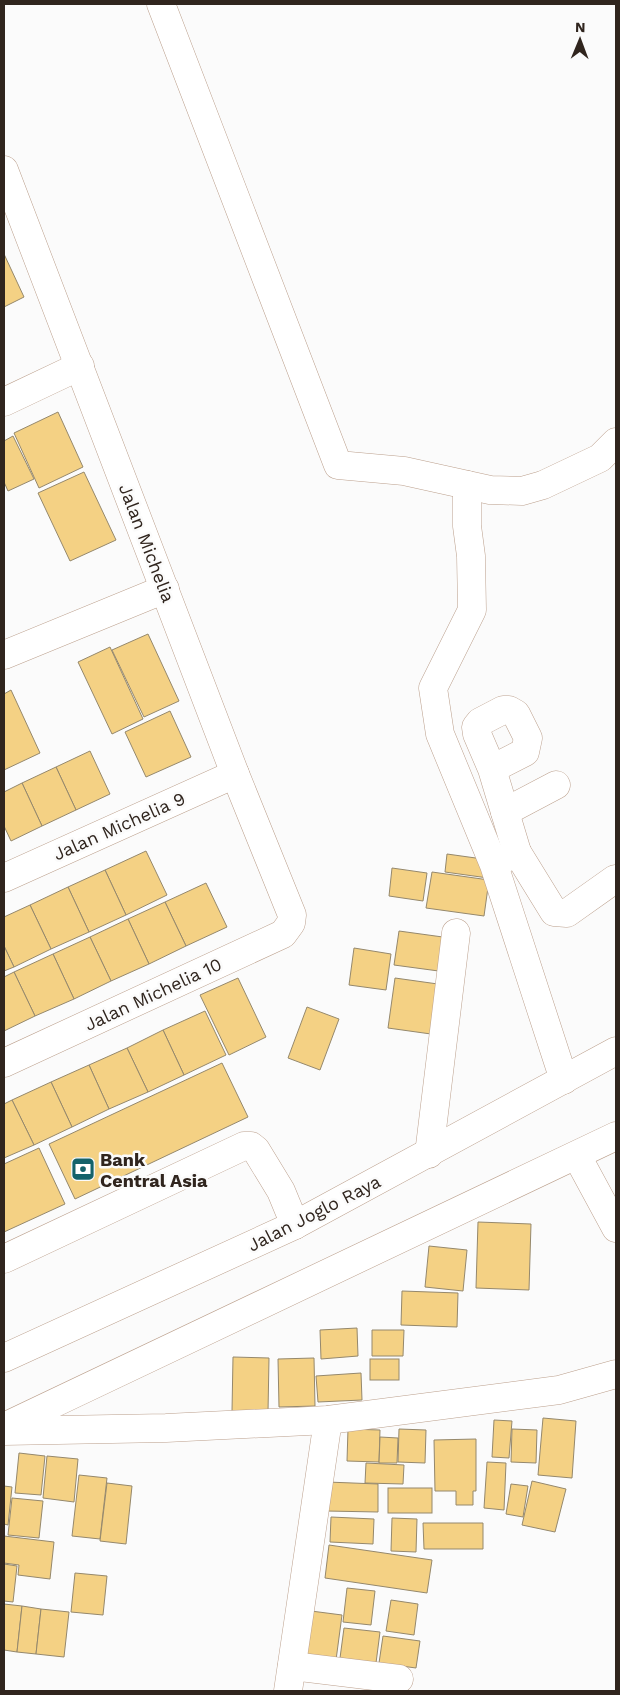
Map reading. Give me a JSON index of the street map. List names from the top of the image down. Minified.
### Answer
{"streets":{"street":["Jalan Michelia","Jalan Michelia 9","Jalan Michelia 10","Jalan Joglo Raya"]},"crossings":[["Jalan Michelia","Jalan Michelia 9"],["Jalan Michelia","Jalan Michelia 10"]],"places":{"bank":["Bank Central Asia"]},"north":"top"}
